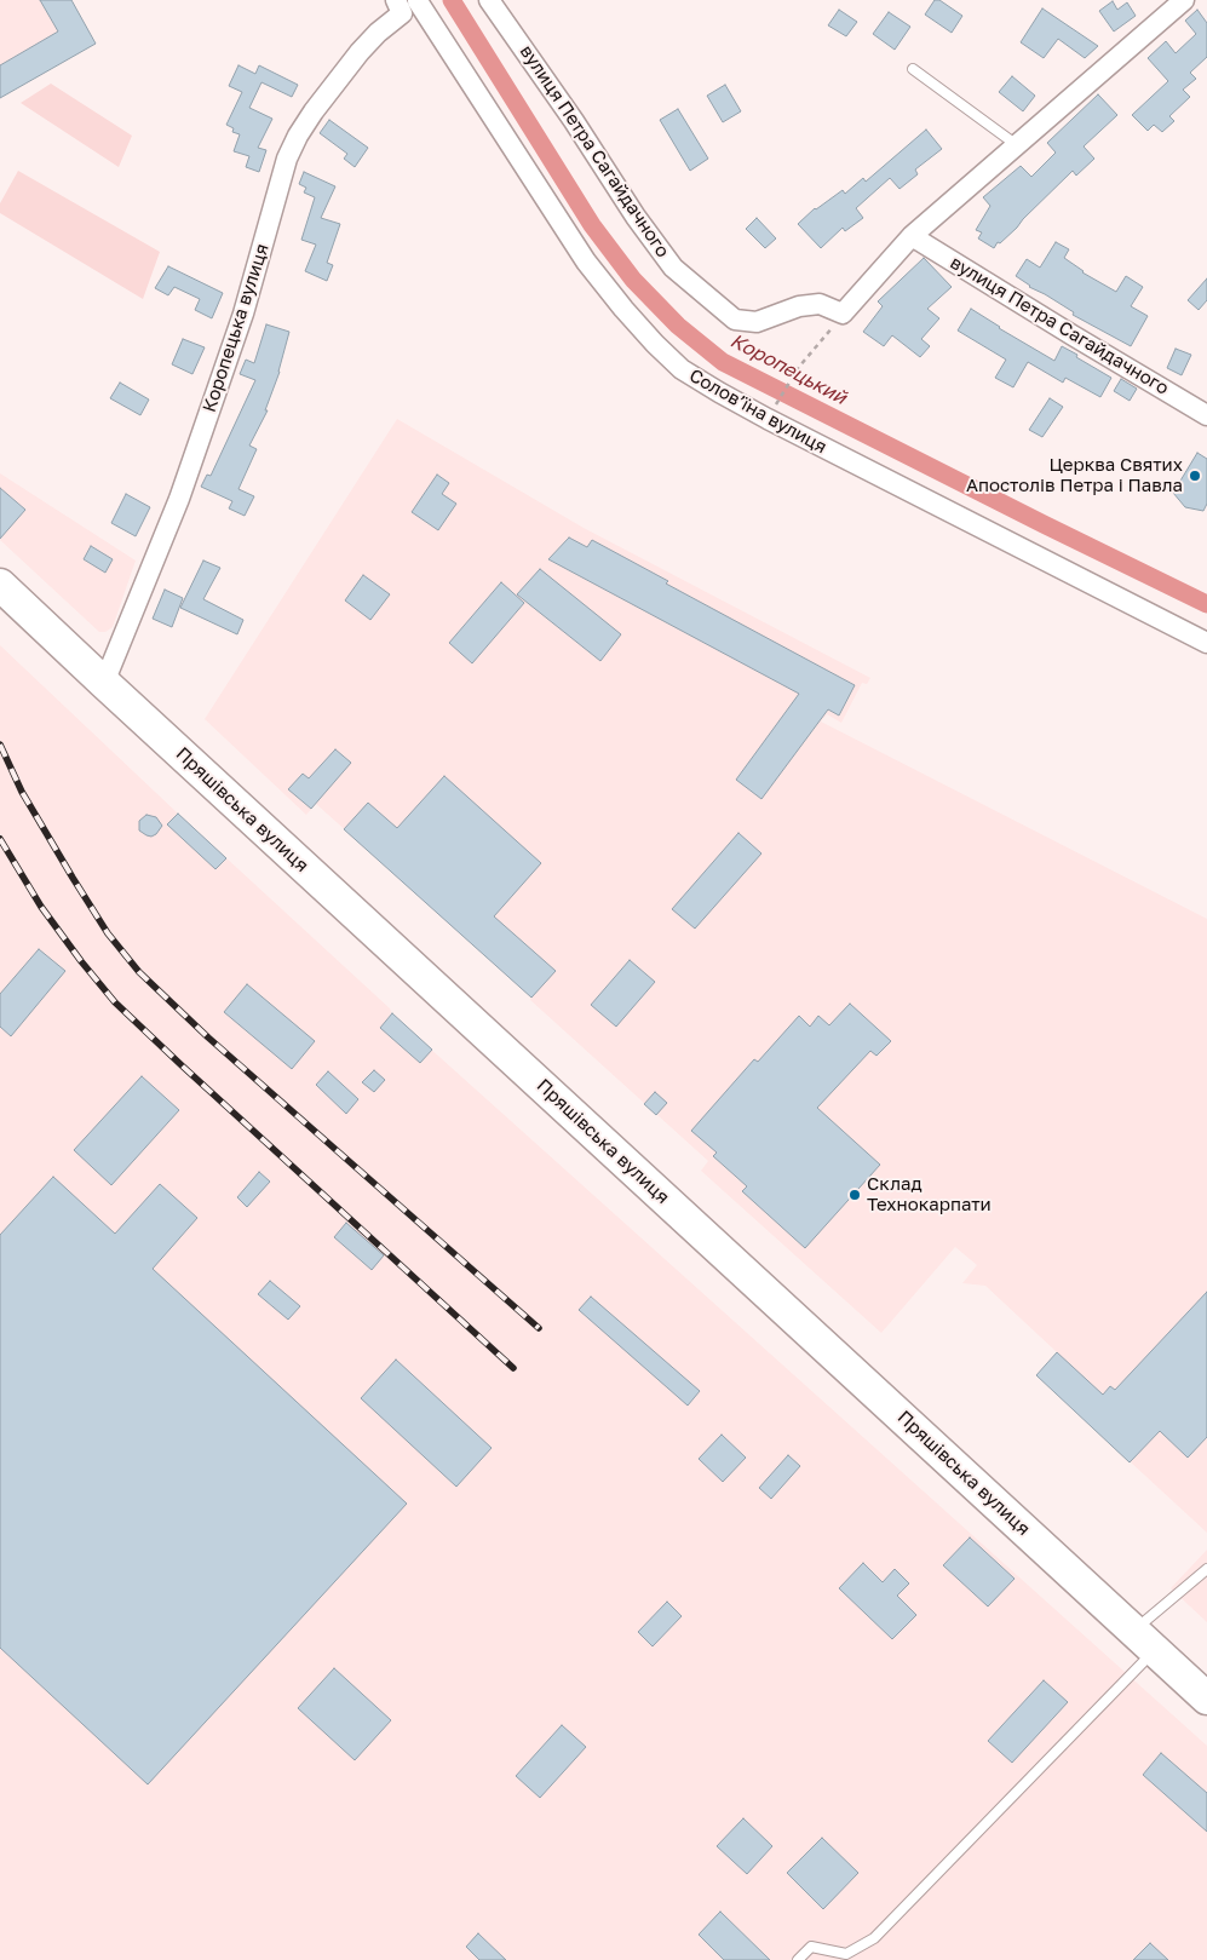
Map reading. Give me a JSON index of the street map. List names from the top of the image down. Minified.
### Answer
{"streets":{"main road":["Пряшівська вулиця"],"street":["вулиця Петра Сагайдачного","Коропецька вулиця","Соловʼїна вулиця"]},"crossings":[["Коропецька вулиця","Соловʼїна вулиця"],["Коропецька вулиця","Пряшівська вулиця"]],"water":["Коропецький"],"places":["Церква Святих Апостолів Петра і Павла","Склад Технокарпати"]}
